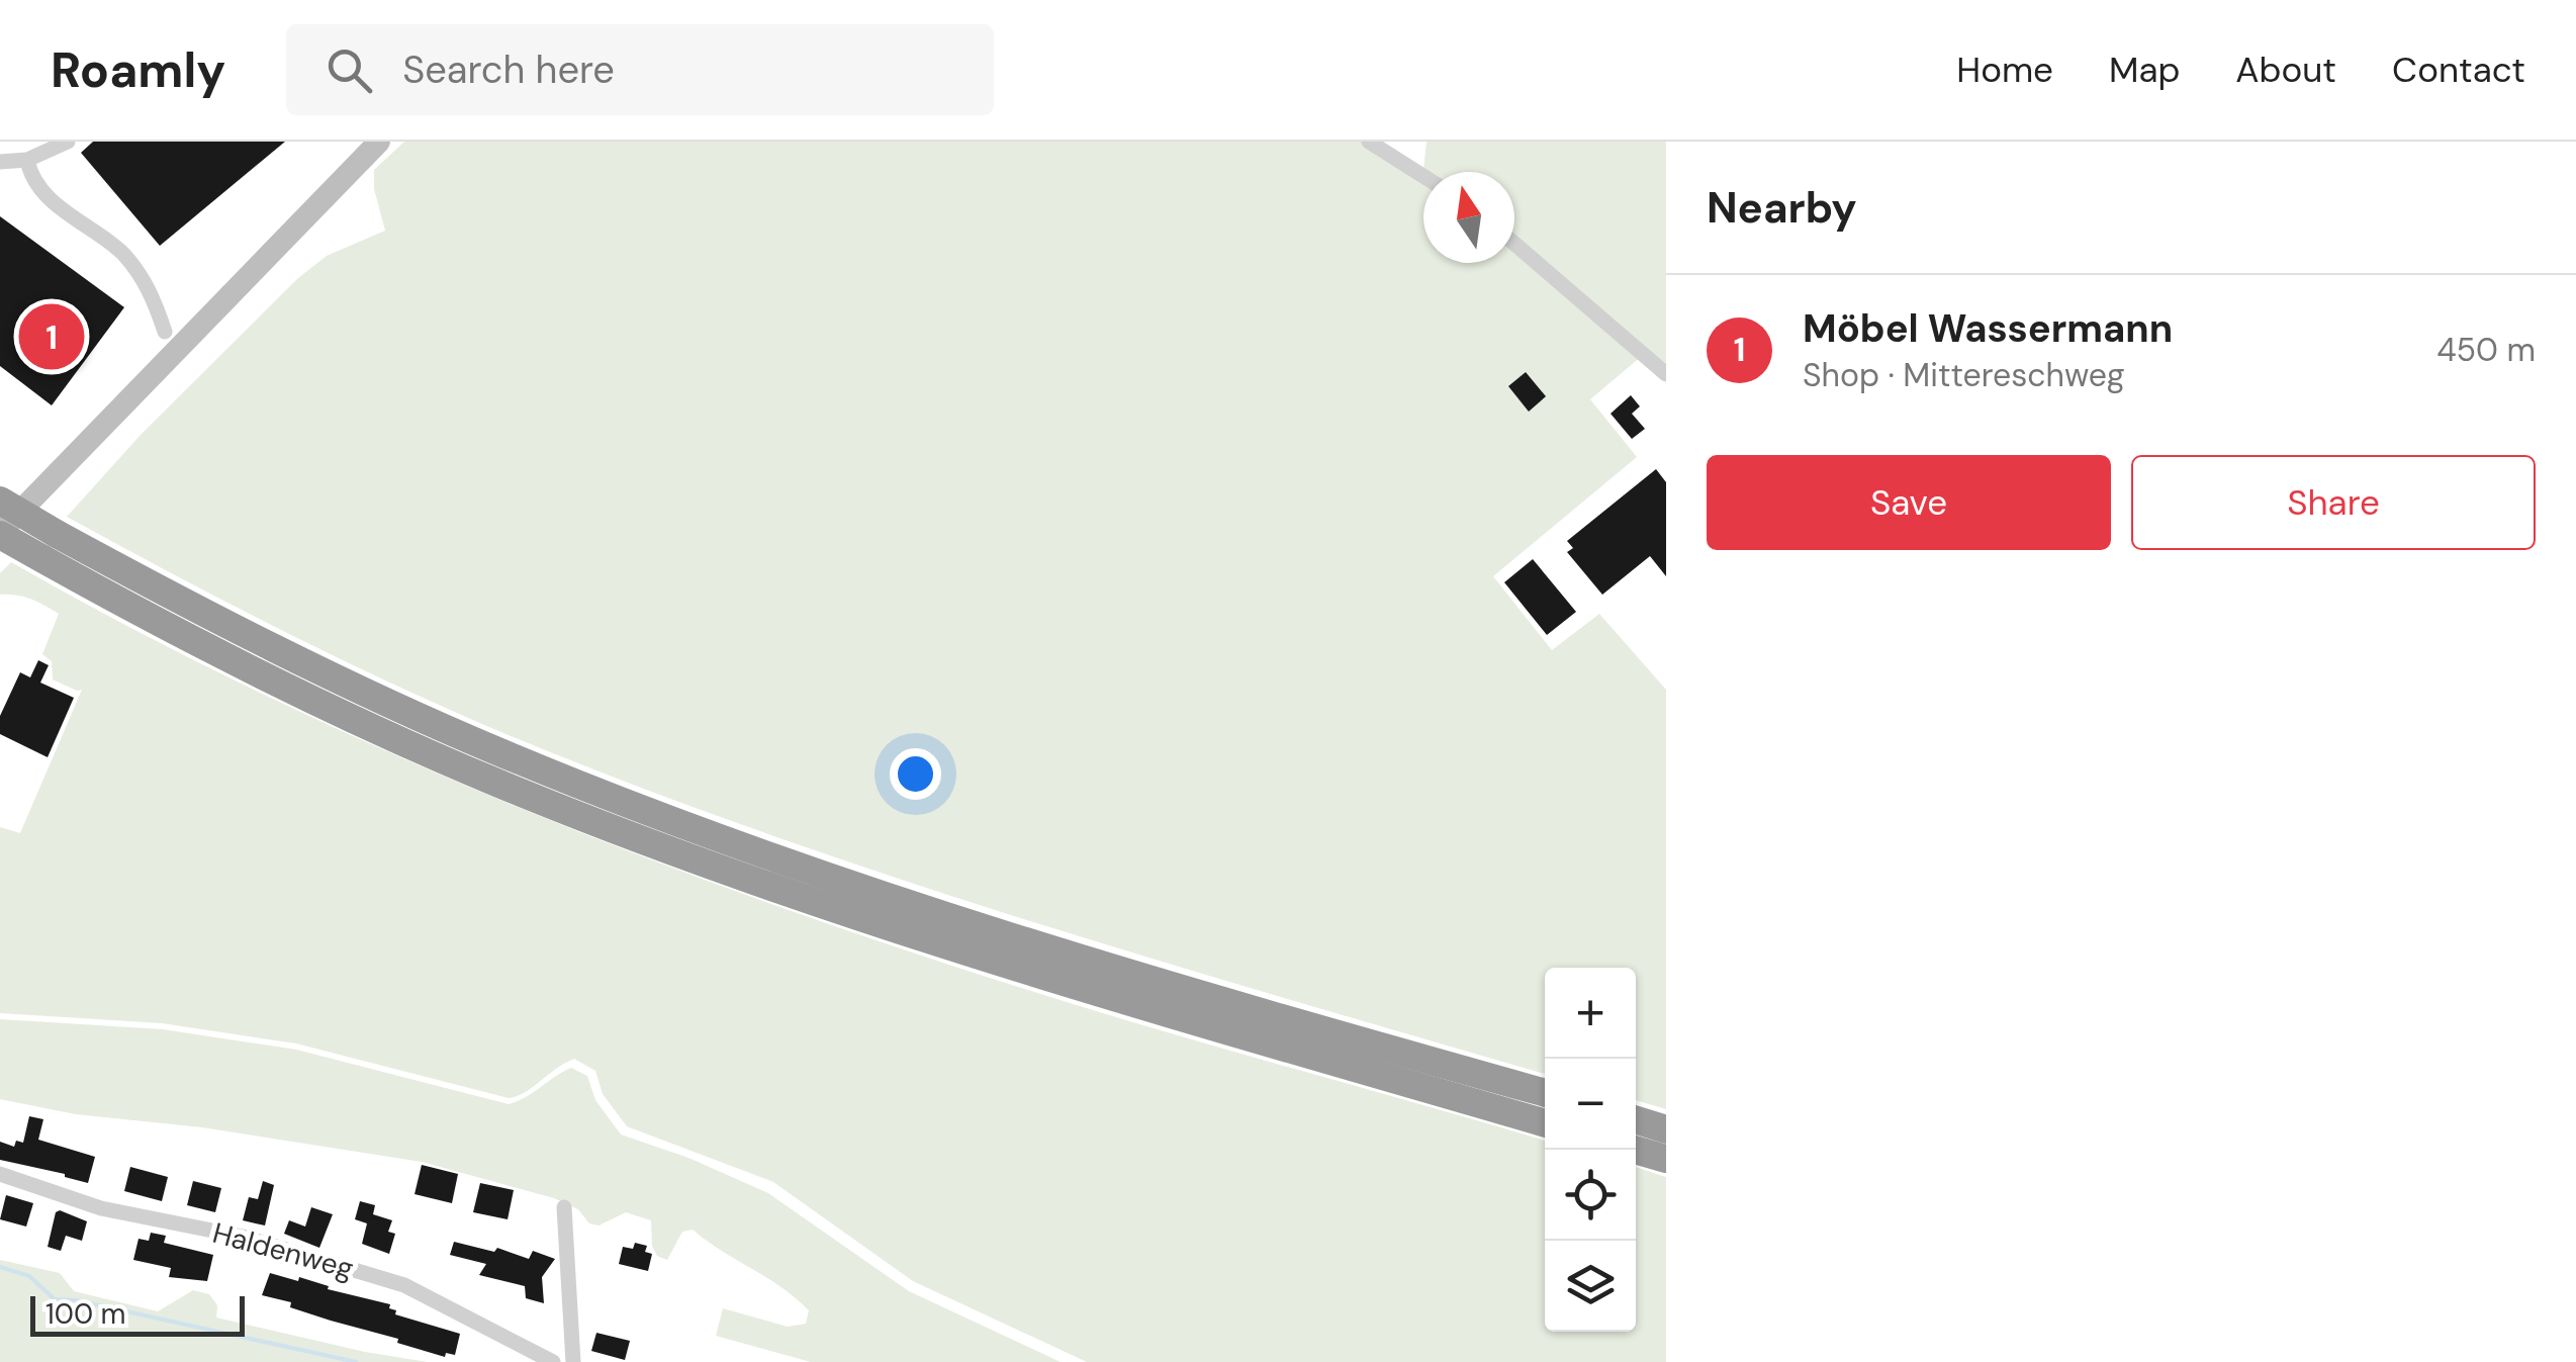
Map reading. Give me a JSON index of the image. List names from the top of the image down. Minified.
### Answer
{"streets":{"street":["Haldenweg"]},"scale_bar":"100 m","north":"top","page":{"header":"Roamly","search":"Search here","nav":["Home","Map","About","Contact"],"heading":"Nearby","list":[{"mark":"1","name":"Möbel Wassermann","note":"Shop · Mittereschweg","value":"450 m"}],"pins":"1","buttons":["Save","Share"],"map_buttons":["+","−"],"scale":"100 m"}}
